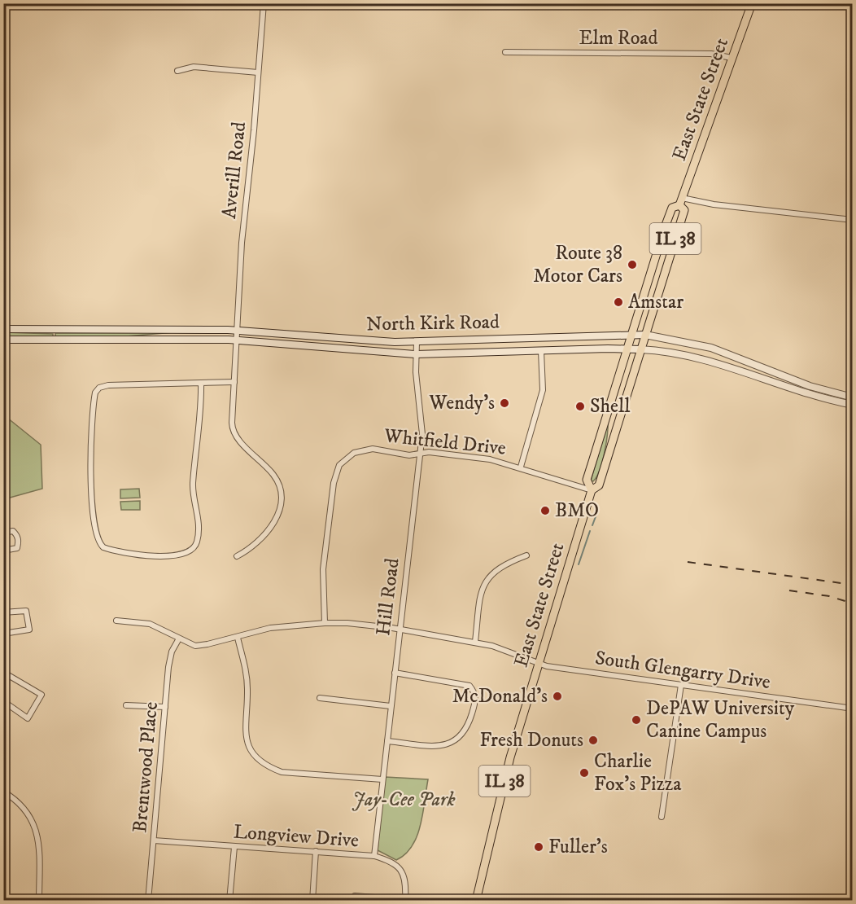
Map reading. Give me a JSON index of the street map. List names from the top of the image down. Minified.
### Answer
{"streets":{"main road":["East State Street","IL 38","North Kirk Road"],"street":["Elm Road","Averill Road","Whitfield Drive","Hill Road","South Glengarry Drive","Brentwood Place","Longview Drive"]},"crossings":[["Elm Road","East State Street"],["East State Street","North Kirk Road"],["East State Street","Whitfield Drive"],["East State Street","South Glengarry Drive"],["Averill Road","North Kirk Road"],["North Kirk Road","Hill Road"],["Whitfield Drive","Hill Road"],["Whitfield Drive","South Glengarry Drive"],["Hill Road","South Glengarry Drive"],["Hill Road","Longview Drive"],["South Glengarry Drive","Brentwood Place"],["Brentwood Place","Longview Drive"]],"parks":["Jay-Cee Park"],"places":["Route 38 Motor Cars","Amstar","Wendy's","Shell","BMO","McDonald's","DePAW University Canine Campus","Fresh Donuts","Charlie Fox's Pizza","Fuller's"]}
